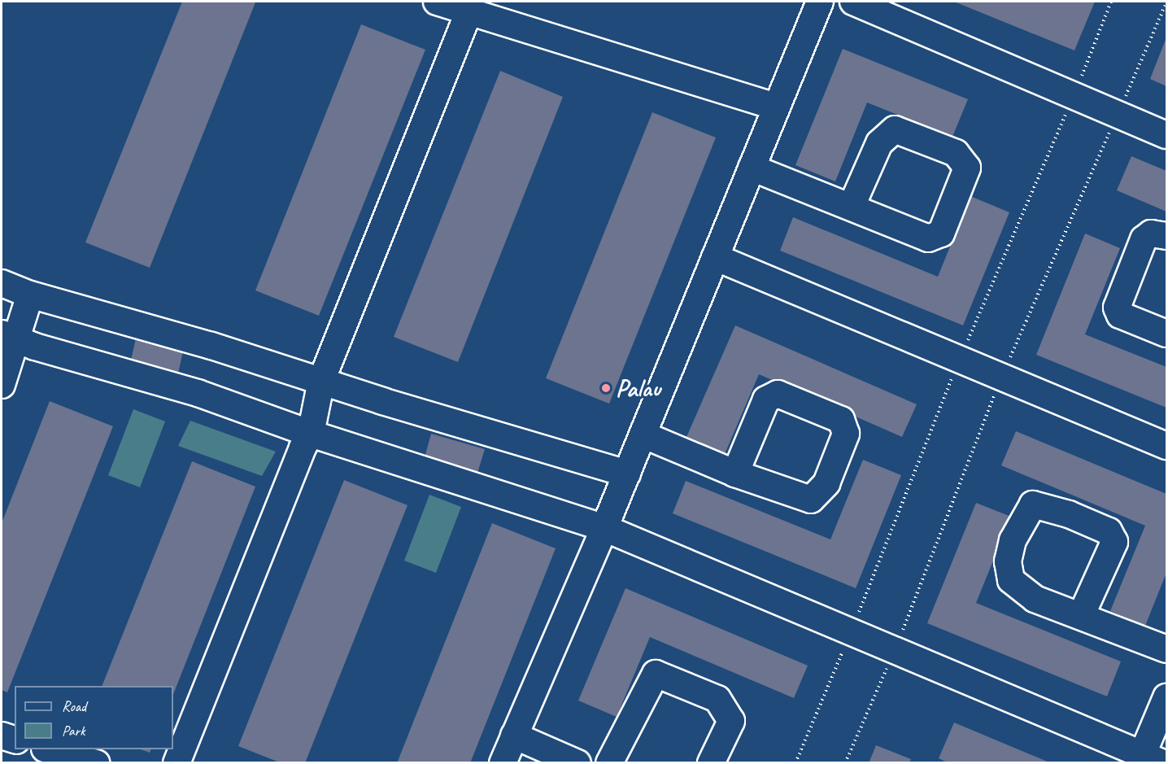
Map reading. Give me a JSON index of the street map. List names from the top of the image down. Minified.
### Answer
{"places":["Palau"],"legend":["Road","Park"]}
